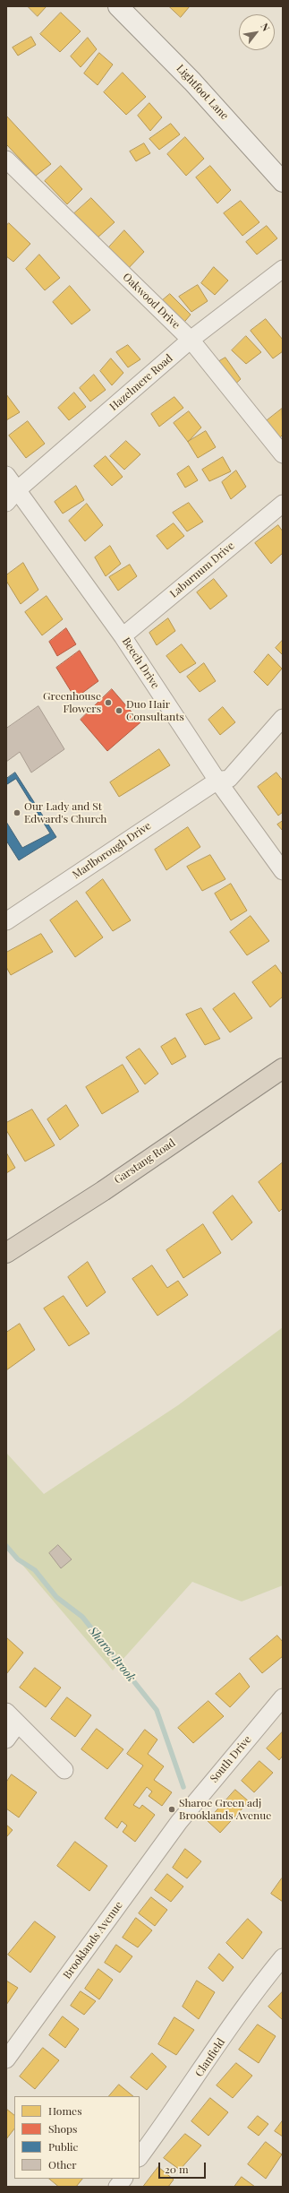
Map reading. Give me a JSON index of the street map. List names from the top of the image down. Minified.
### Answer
{"streets":{"highway":["Garstang Road"],"street":["Lightfoot Lane","Oakwood Drive","Hazelmere Road","Laburnum Drive","Beech Drive","Marlborough Drive","South Drive","Brooklands Avenue","Clanfield"]},"crossings":[["Oakwood Drive","Hazelmere Road"],["Hazelmere Road","Beech Drive"],["Laburnum Drive","Beech Drive"],["Beech Drive","Marlborough Drive"],["South Drive","Brooklands Avenue"]],"water":["Sharoe Brook"],"places":["Greenhouse Flowers","Duo Hair Consultants","Our Lady and St Edward's Church","Sharoe Green adj Brooklands Avenue"],"legend":["Homes","Shops","Public","Other"],"scale_bar":"20 m","north":"top right"}
